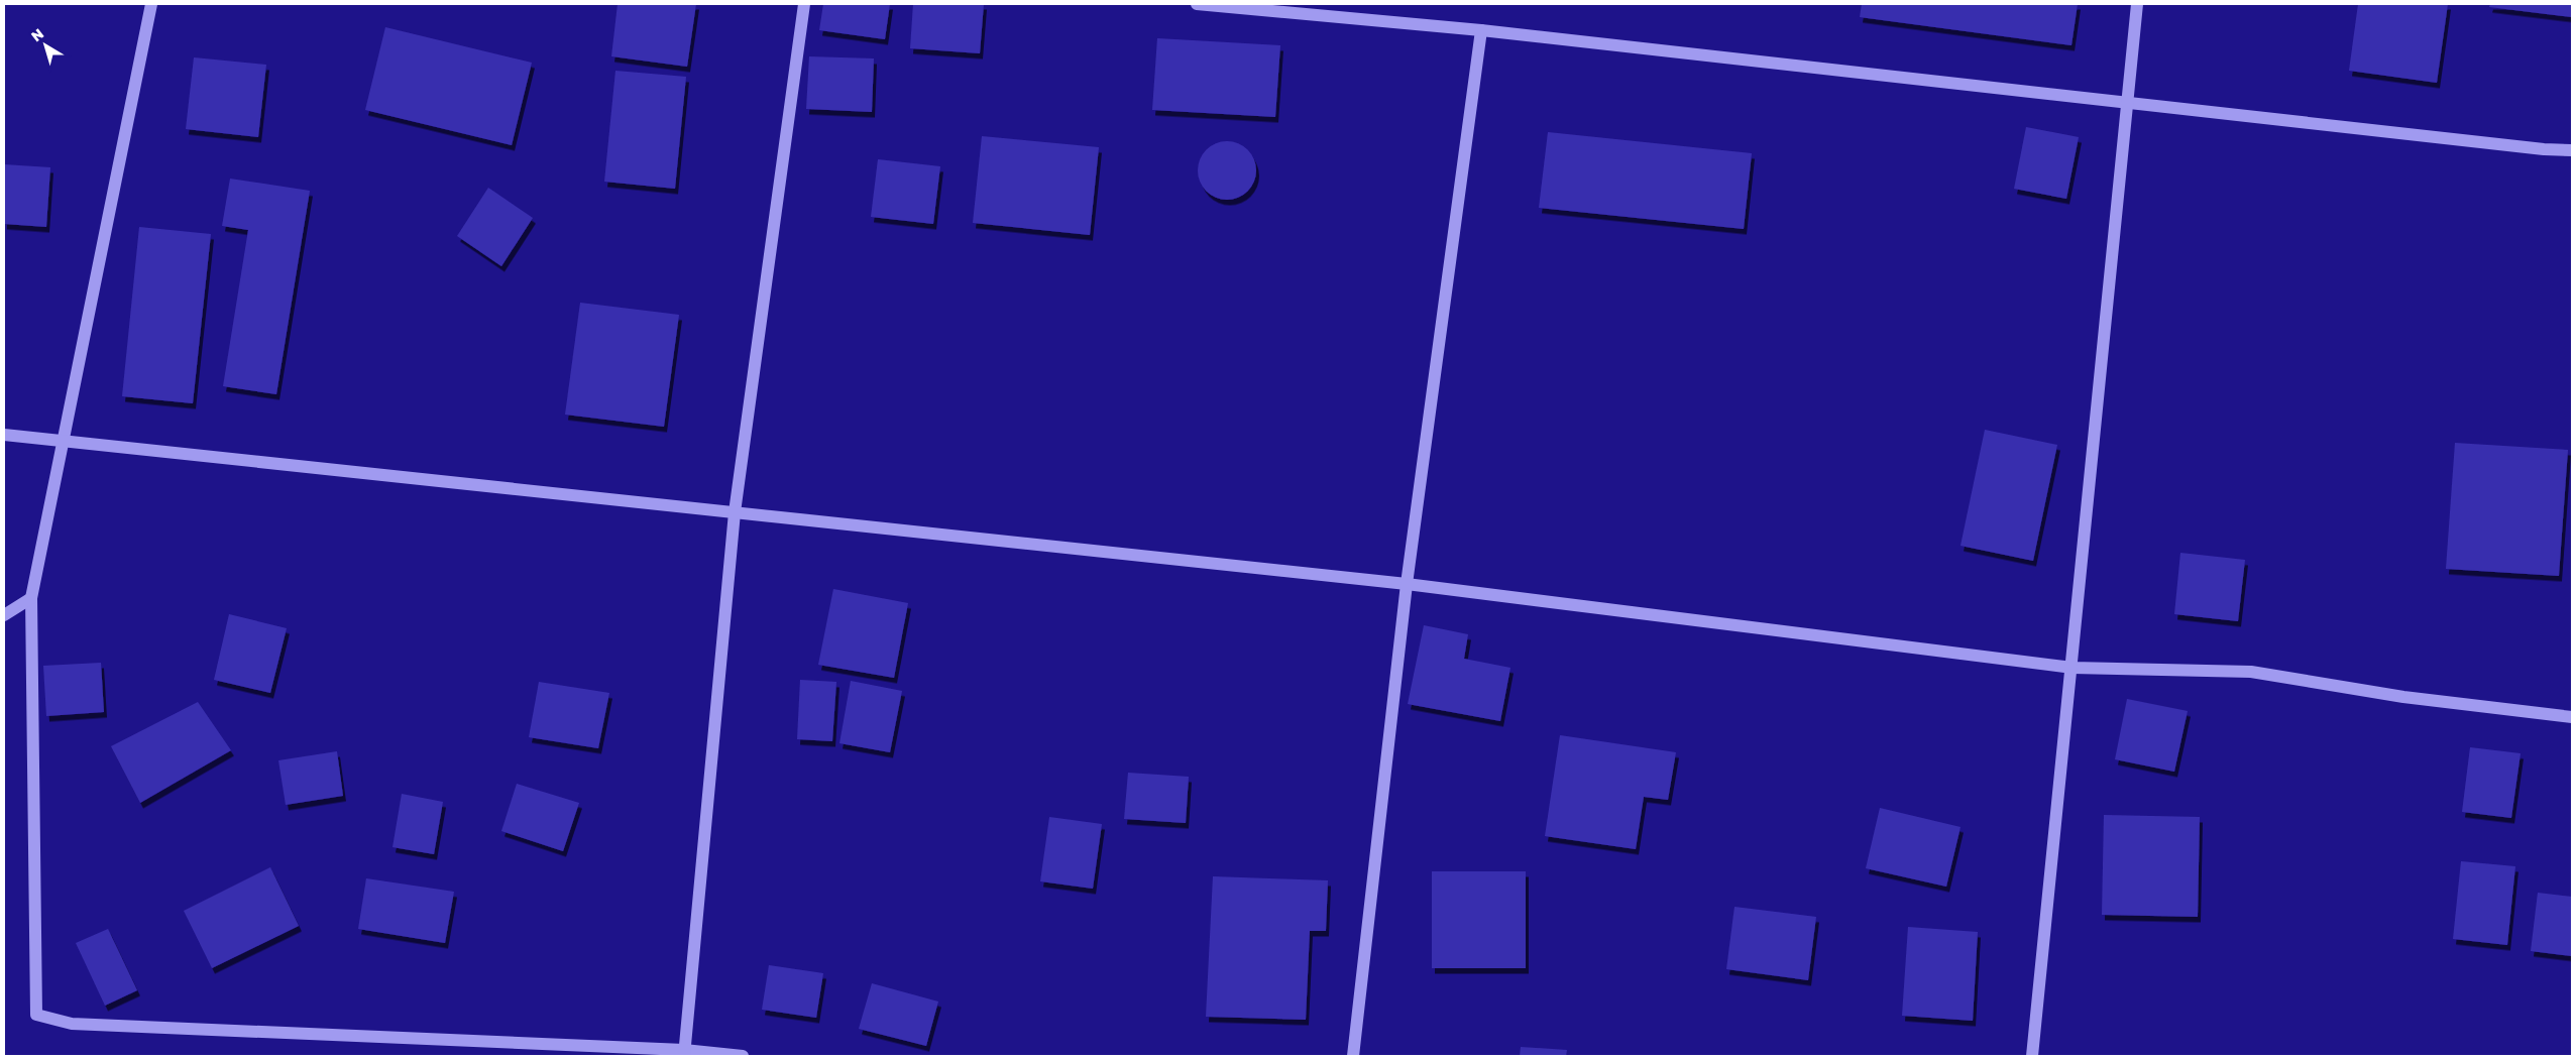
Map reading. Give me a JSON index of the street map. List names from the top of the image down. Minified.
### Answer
{"north":"top left"}
